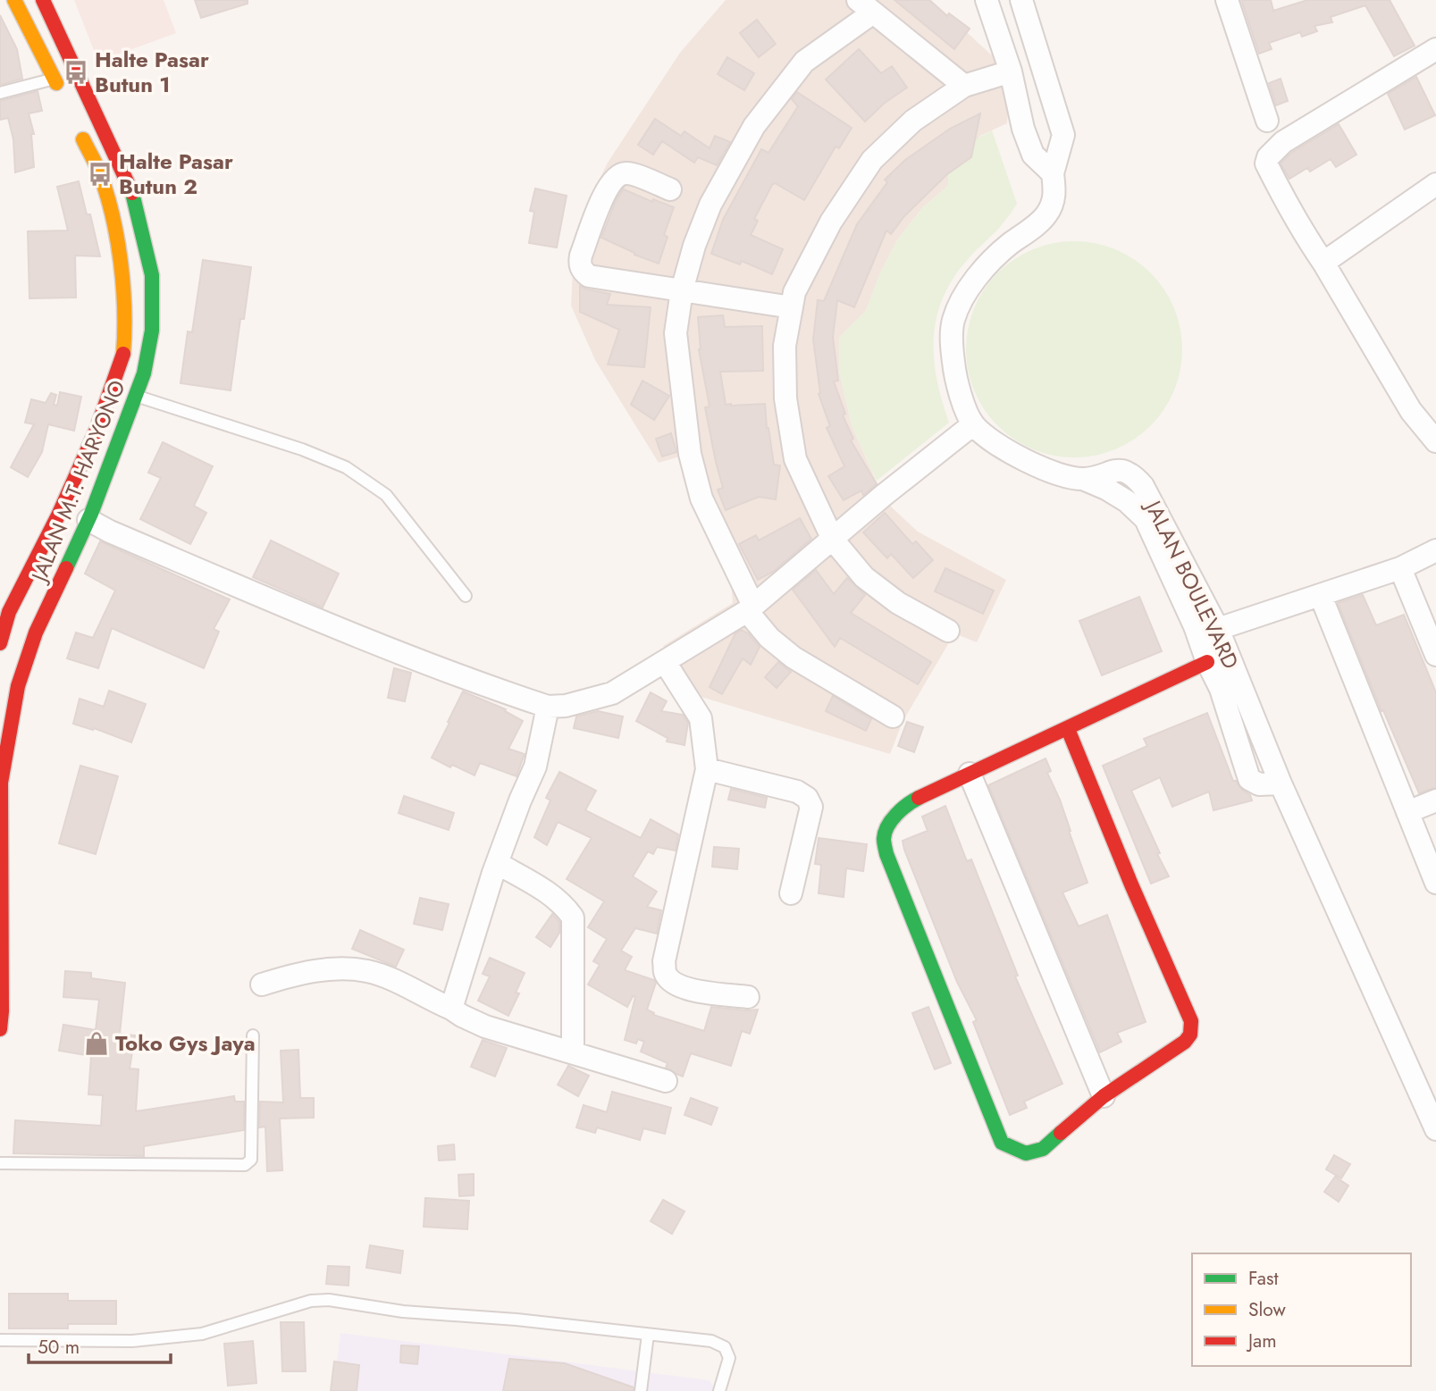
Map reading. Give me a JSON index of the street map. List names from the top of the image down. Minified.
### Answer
{"streets":{"main road":["JALAN M.T. HARYONO"],"street":["JALAN BOULEVARD"]},"places":{"bus stop":["Halte Pasar Butun 1","Halte Pasar Butun 2"],"shop":["Toko Gys Jaya"]},"legend":["Fast","Slow","Jam"],"scale_bar":"50 m"}
